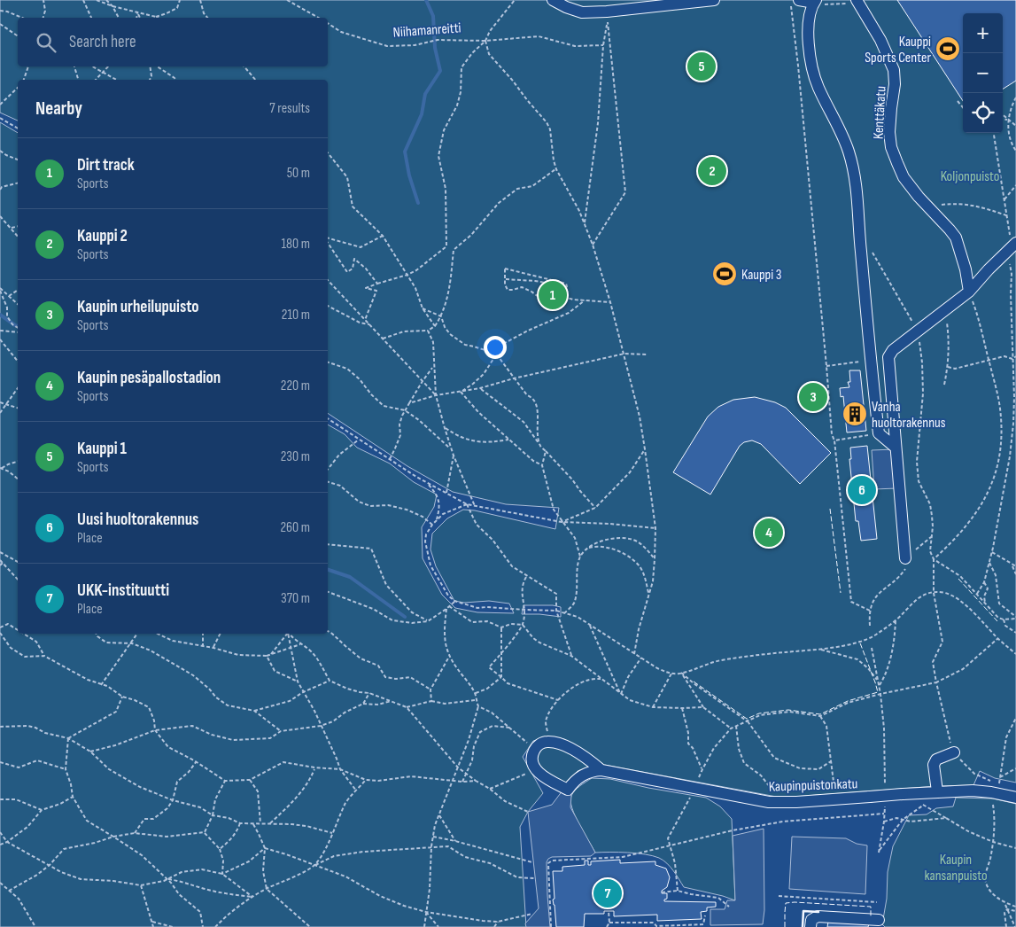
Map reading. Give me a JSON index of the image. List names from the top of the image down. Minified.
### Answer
{"streets":{"street":["Kenttäkatu","Kaupinpuistonkatu"],"path":["Niihamanreitti"]},"parks":["Koljonpuisto","Kaupin kansanpuisto"],"places":{"sports":["Kauppi Sports Center","Kauppi 3"],"building":["Vanha huoltorakennus"]},"page":{"map_buttons":["+","−"],"search":"Search here","pins":["5","2","1","3","6","4","7"],"heading":["Nearby","7 results"],"list":[{"mark":"1","name":"Dirt track","note":"Sports","value":"50 m"},{"mark":"2","name":"Kauppi 2","note":"Sports","value":"180 m"},{"mark":"3","name":"Kaupin urheilupuisto","note":"Sports","value":"210 m"},{"mark":"4","name":"Kaupin pesäpallostadion","note":"Sports","value":"220 m"},{"mark":"5","name":"Kauppi 1","note":"Sports","value":"230 m"},{"mark":"6","name":"Uusi huoltorakennus","note":"Place","value":"260 m"},{"mark":"7","name":"UKK-instituutti","note":"Place","value":"370 m"}]}}
